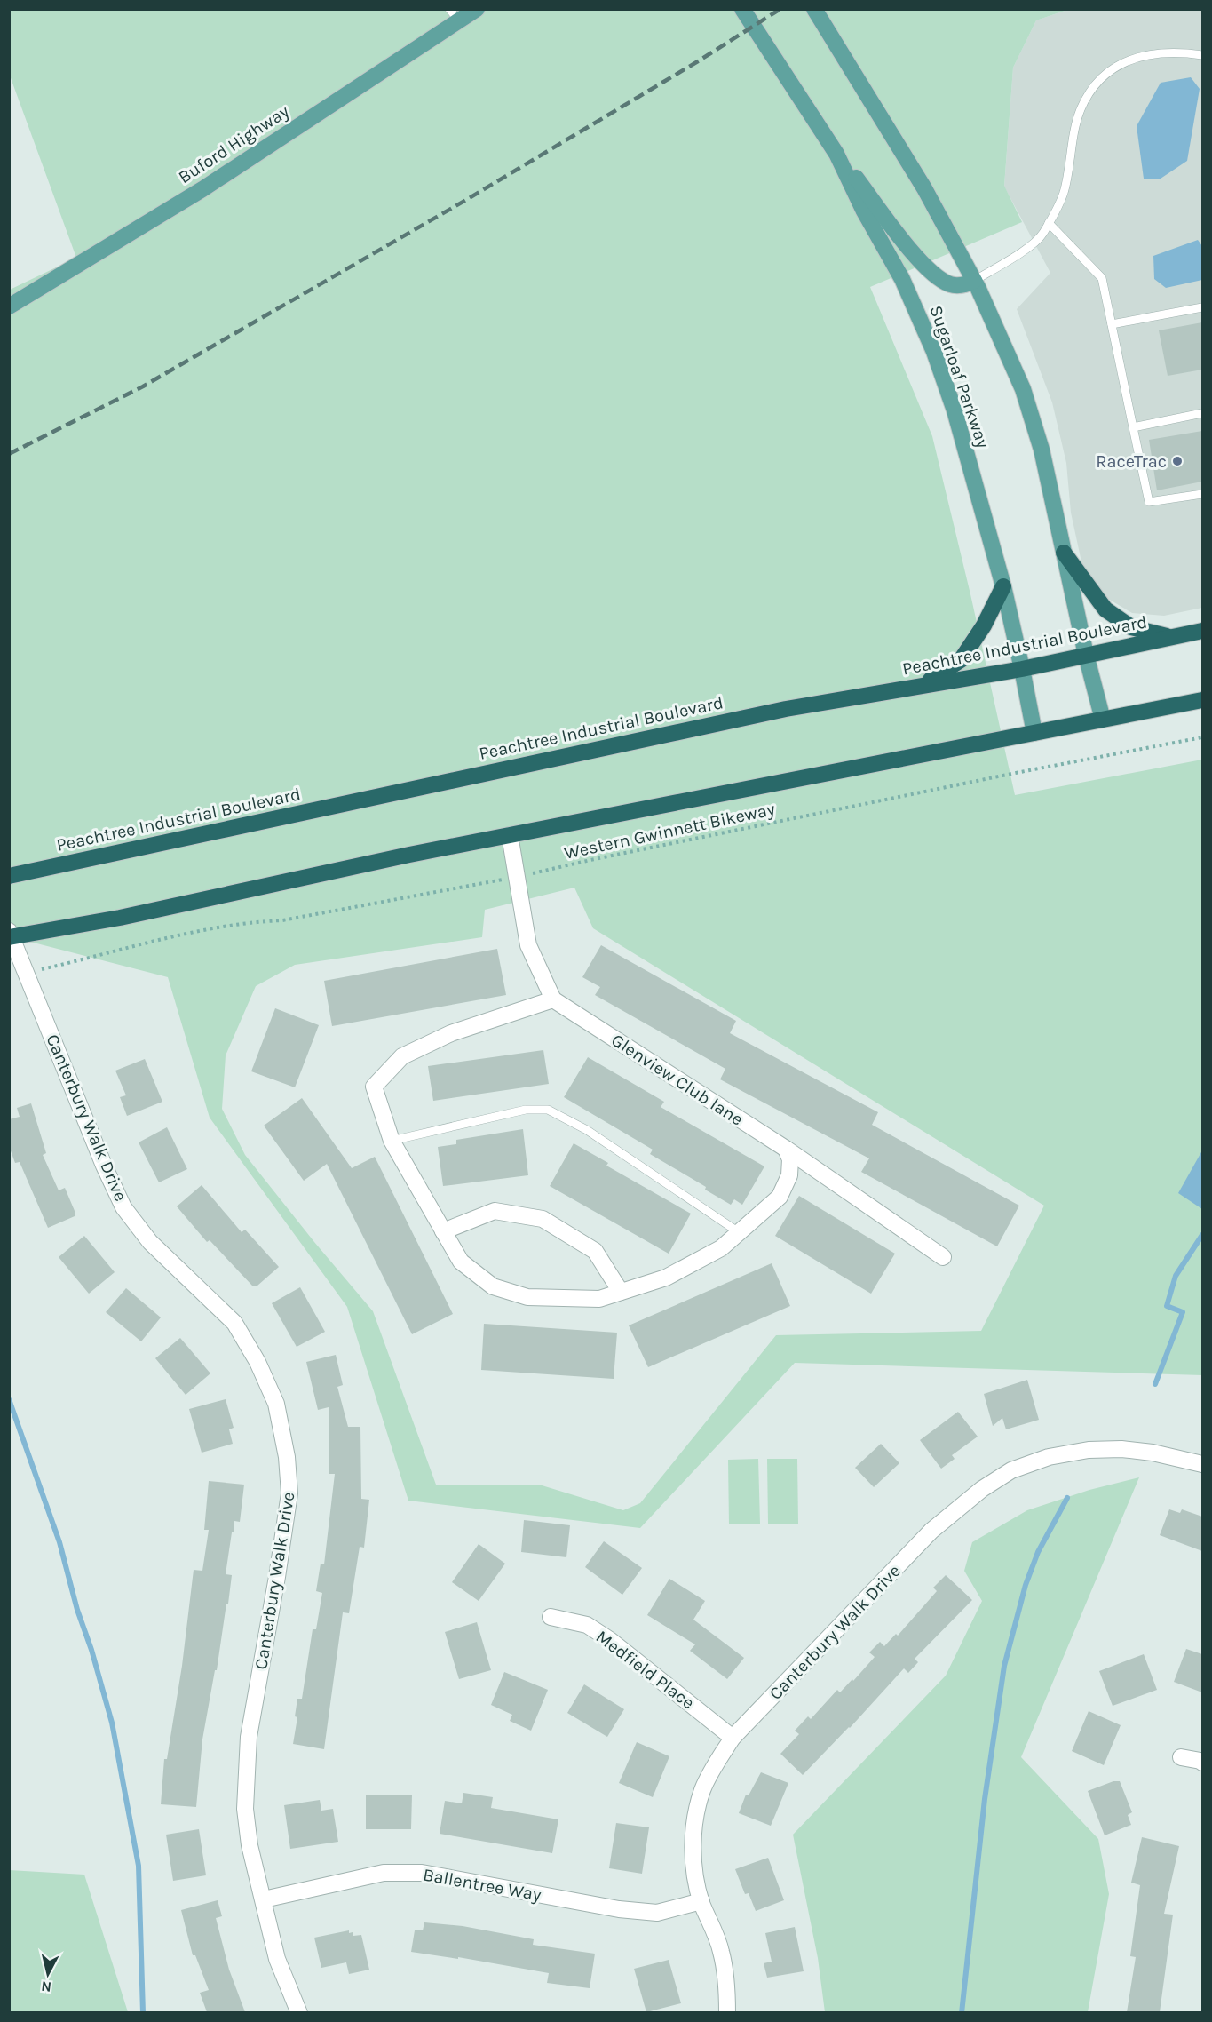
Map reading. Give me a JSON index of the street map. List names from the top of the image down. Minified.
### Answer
{"streets":{"highway":["Peachtree Industrial Boulevard"],"main road":["Buford Highway","Sugarloaf Parkway"],"street":["Glenview Club lane","Canterbury Walk Drive","Medfield Place","Ballentree Way"],"path":["Western Gwinnett Bikeway"]},"crossings":[["Sugarloaf Parkway","Peachtree Industrial Boulevard"],["Western Gwinnett Bikeway","Canterbury Walk Drive"],["Canterbury Walk Drive","Medfield Place"],["Canterbury Walk Drive","Ballentree Way"]],"places":["RaceTrac"],"north":"bottom"}
